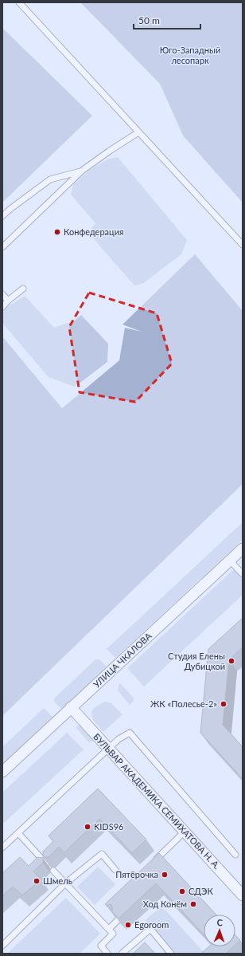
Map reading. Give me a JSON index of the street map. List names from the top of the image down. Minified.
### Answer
{"streets":{"street":["УЛИЦА ЧКАЛОВА","БУЛЬВАР АКАДЕМИКА СЕМИХАТОВА Н. А."]},"crossings":[["УЛИЦА ЧКАЛОВА","БУЛЬВАР АКАДЕМИКА СЕМИХАТОВА Н. А."]],"parks":["Юго-Западный лесопарк"],"places":["Конфедерация","Студия Елены Дубицкой","ЖК «Полесье-2»","KIDS96","Пятёрочка","Шмель","СДЭК","Ход Конём","Egoroom"],"scale_bar":"50 m","north":"top"}
